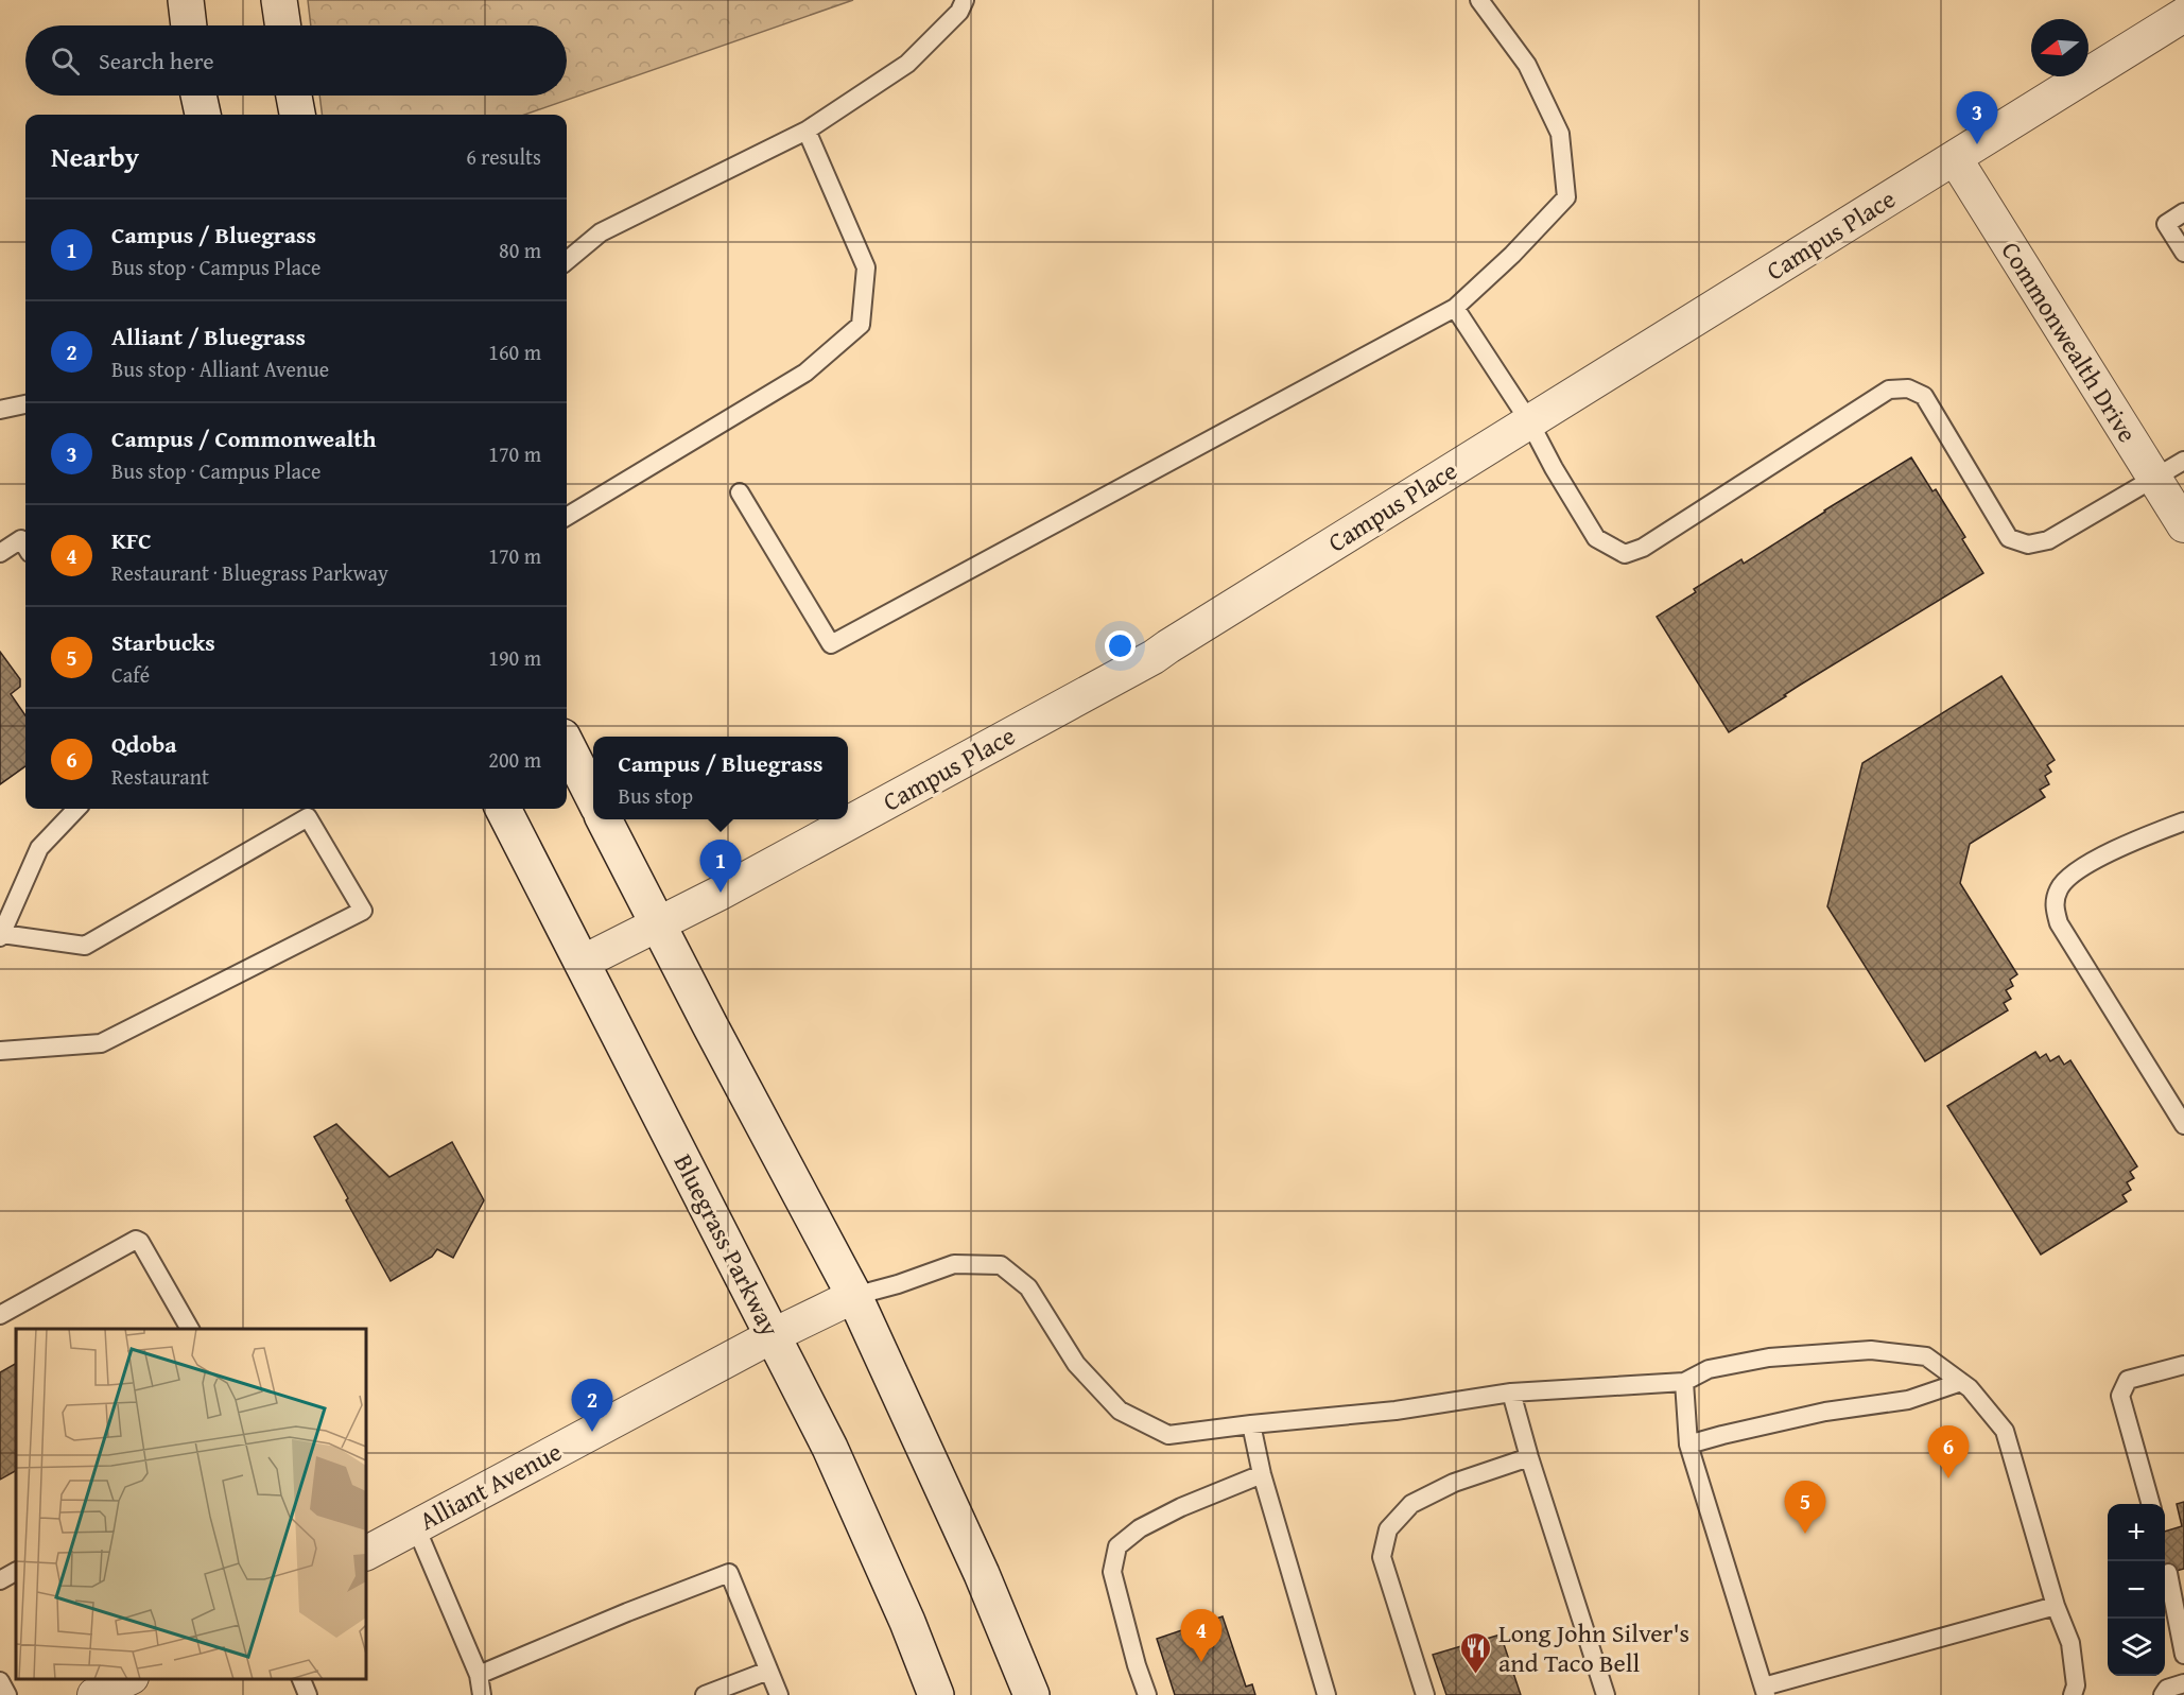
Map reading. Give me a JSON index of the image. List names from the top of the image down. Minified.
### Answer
{"streets":{"street":["Campus Place","Commonwealth Drive","Bluegrass Parkway","Alliant Avenue"]},"crossings":[["Campus Place","Commonwealth Drive"],["Campus Place","Bluegrass Parkway"],["Bluegrass Parkway","Alliant Avenue"]],"places":{"restaurant":["Long John Silver's and Taco Bell"]},"north":"left","page":{"search":"Search here","pins":["3","1","2","6","5","4"],"heading":["Nearby","6 results"],"list":[{"mark":"1","name":"Campus / Bluegrass","note":"Bus stop · Campus Place","value":"80 m"},{"mark":"2","name":"Alliant / Bluegrass","note":"Bus stop · Alliant Avenue","value":"160 m"},{"mark":"3","name":"Campus / Commonwealth","note":"Bus stop · Campus Place","value":"170 m"},{"mark":"4","name":"KFC","note":"Restaurant · Bluegrass Parkway","value":"170 m"},{"mark":"5","name":"Starbucks","note":"Café","value":"190 m"},{"mark":"6","name":"Qdoba","note":"Restaurant","value":"200 m"}],"popup":["Campus / Bluegrass","Bus stop"],"map_buttons":["+","−"]}}
